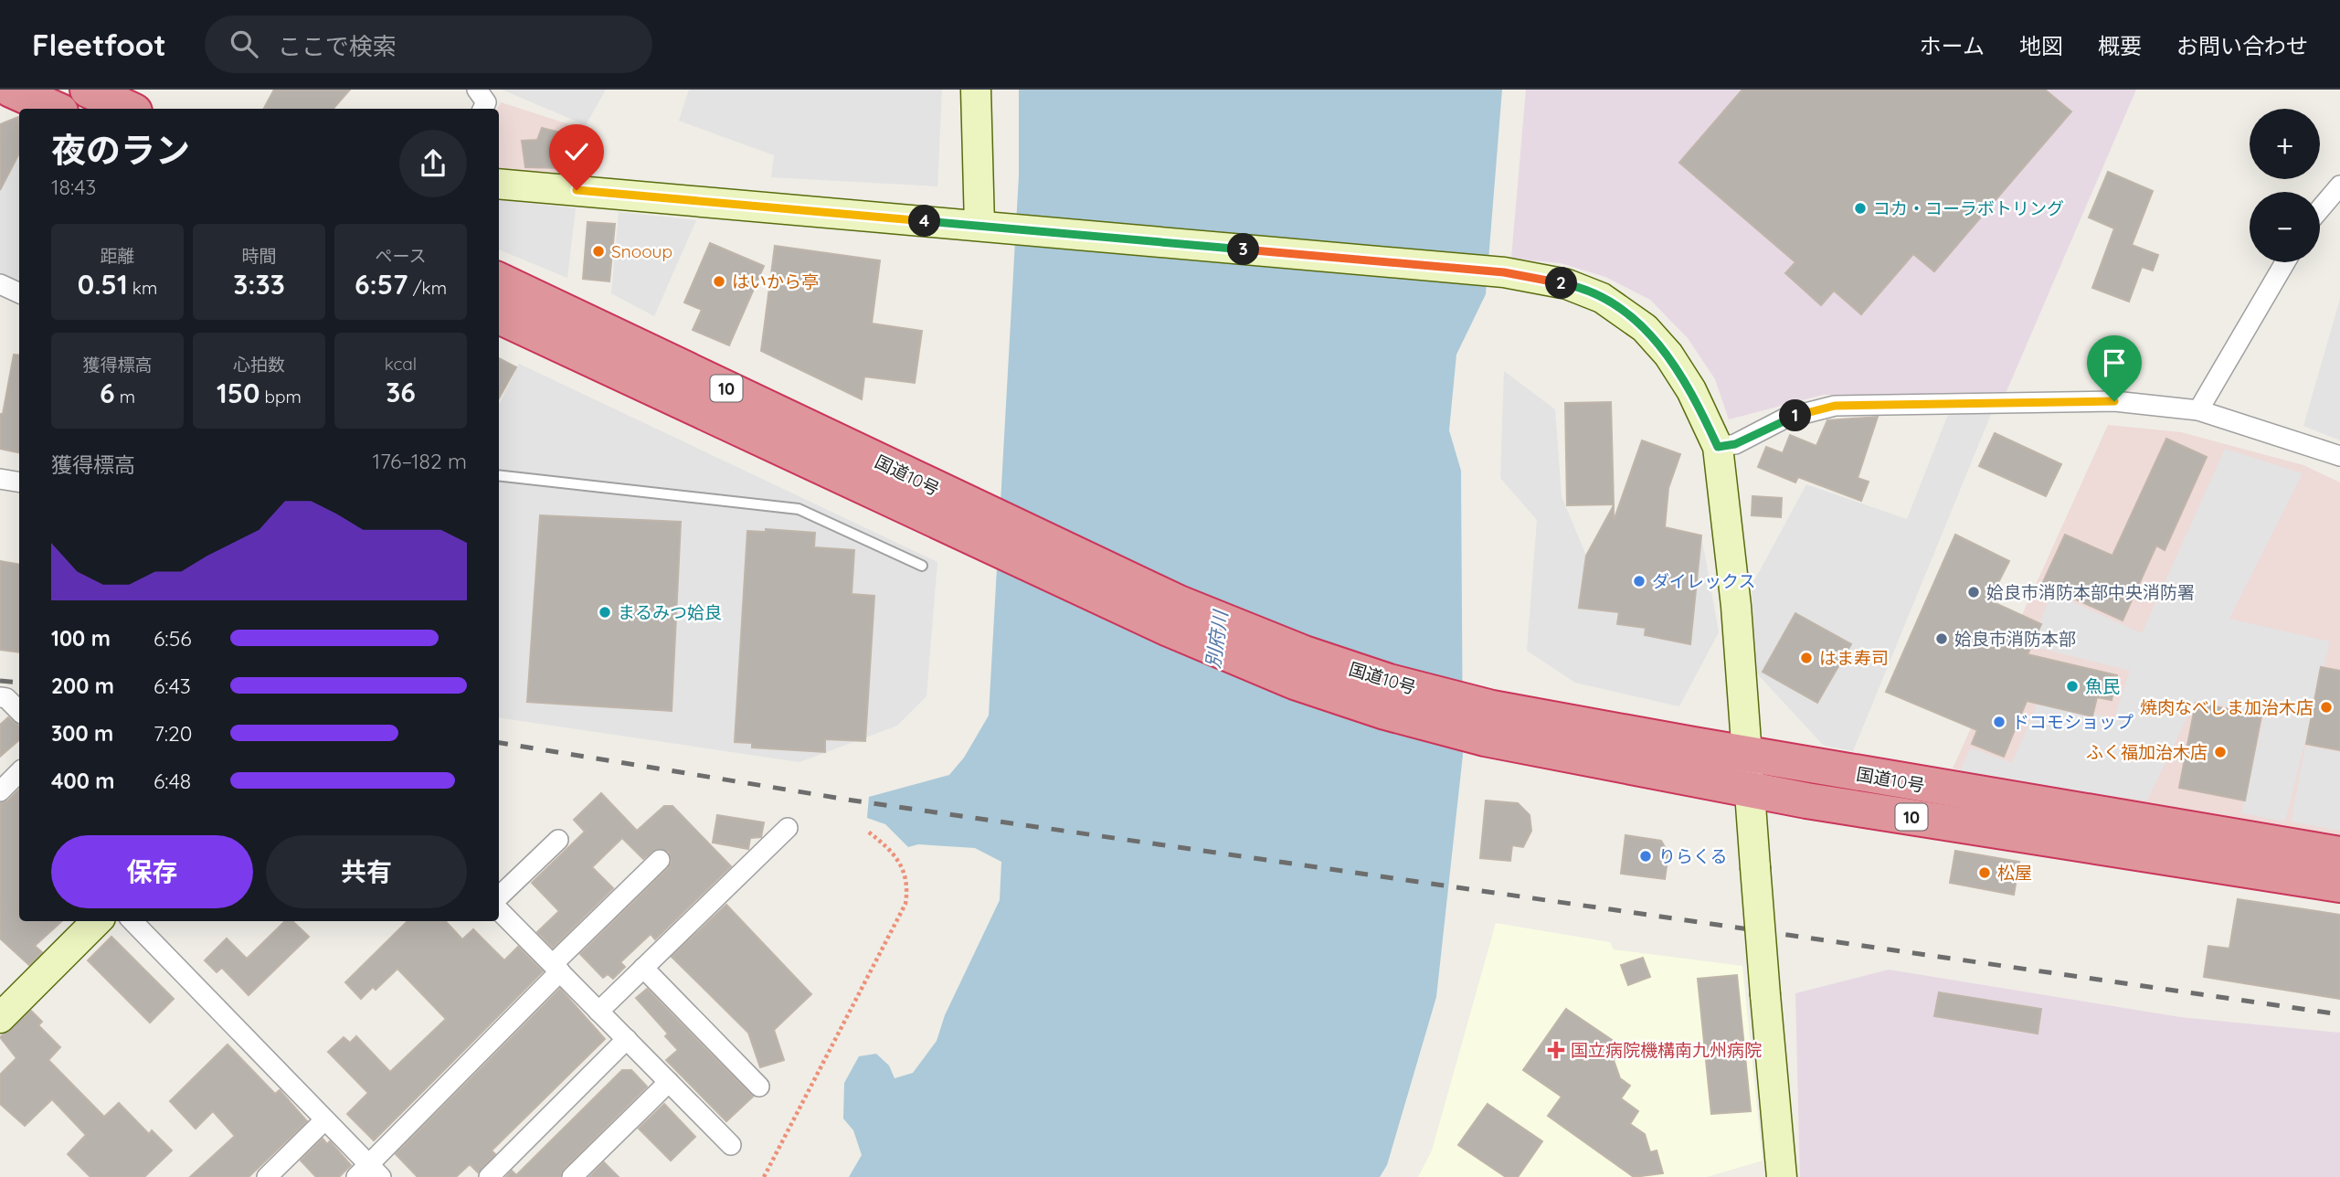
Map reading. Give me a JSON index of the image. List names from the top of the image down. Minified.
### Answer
{"streets":{"highway":["10","国道10号"]},"water":["別府川"],"places":{"other":["コカ・コーラボトリング","Snooup","はいから亭","ダイレックス","姶良市消防本部中央消防署","まるみつ姶良","姶良市消防本部","はま寿司","魚民","焼肉なべしま加治木店","ドコモショップ","ふく福加治木店","りらくる","松屋"],"health":["国立病院機構南九州病院"]},"page":{"header":"Fleetfoot","search":"ここで検索","nav":["ホーム","地図","概要","お問い合わせ"],"map_buttons":["+","−"],"heading":["夜のラン","18:43"],"pins":["4","3","2","1"],"stats":[["距離","0.51 km"],["時間","3:33"],["ペース","6:57 /km"],["獲得標高","6 m"],["心拍数","150 bpm"],["kcal","36"]],"chart":["獲得標高","176–182 m"],"list":[{"name":"100 m","note":"6:56"},{"name":"200 m","note":"6:43"},{"name":"300 m","note":"7:20"},{"name":"400 m","note":"6:48"}],"buttons":["保存","共有"]}}
